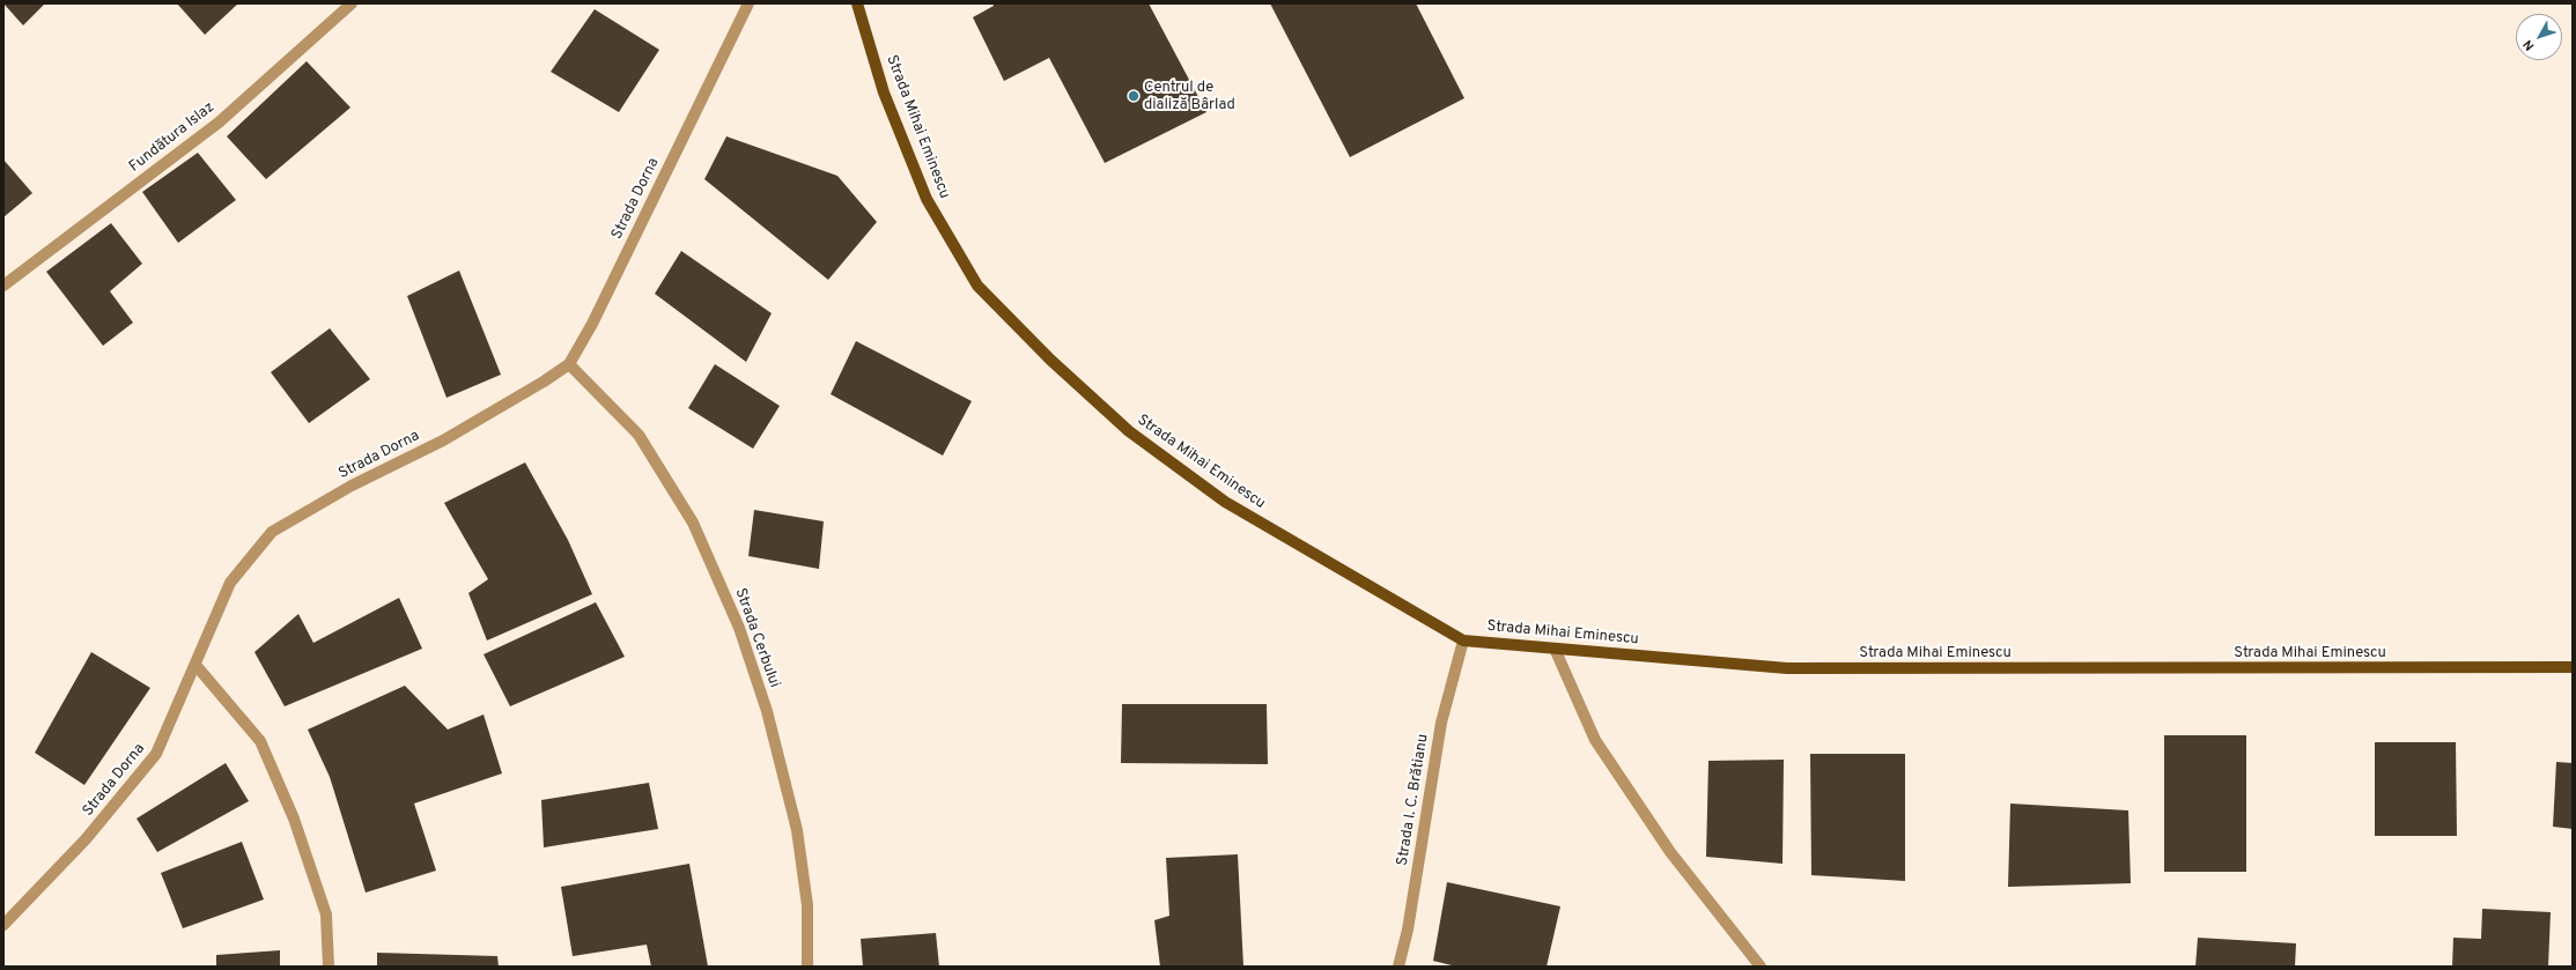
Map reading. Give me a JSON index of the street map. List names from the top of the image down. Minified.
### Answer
{"streets":{"main road":["Strada Mihai Eminescu"],"street":["Fundătura Islaz","Strada Dorna","Strada Cerbului","Strada I. C. Brătianu"]},"crossings":[["Strada Mihai Eminescu","Strada I. C. Brătianu"],["Strada Dorna","Strada Cerbului"]],"places":["Centrul de dializă Bârlad"],"north":"bottom left"}
